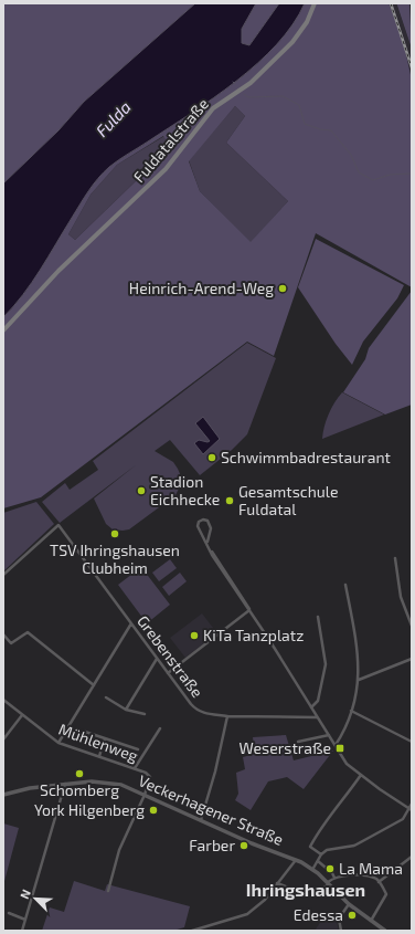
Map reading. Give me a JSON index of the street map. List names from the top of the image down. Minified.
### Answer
{"streets":{"main road":["Fuldatalstraße"],"street":["Grebenstraße","Mühlenweg","Veckerhagener Straße"]},"crossings":[["Mühlenweg","Veckerhagener Straße"]],"districts":["Ihringshausen"],"water":["Fulda"],"places":{"other":["Heinrich-Arend-Weg","Schwimmbadrestaurant","Stadion Eichhecke","Gesamtschule Fuldatal","TSV Ihringshausen Clubheim","KiTa Tanzplatz","Schomberg","York Hilgenberg","Farber","La Mama","Edessa"],"transit":["Weserstraße"]},"north":"top left"}
